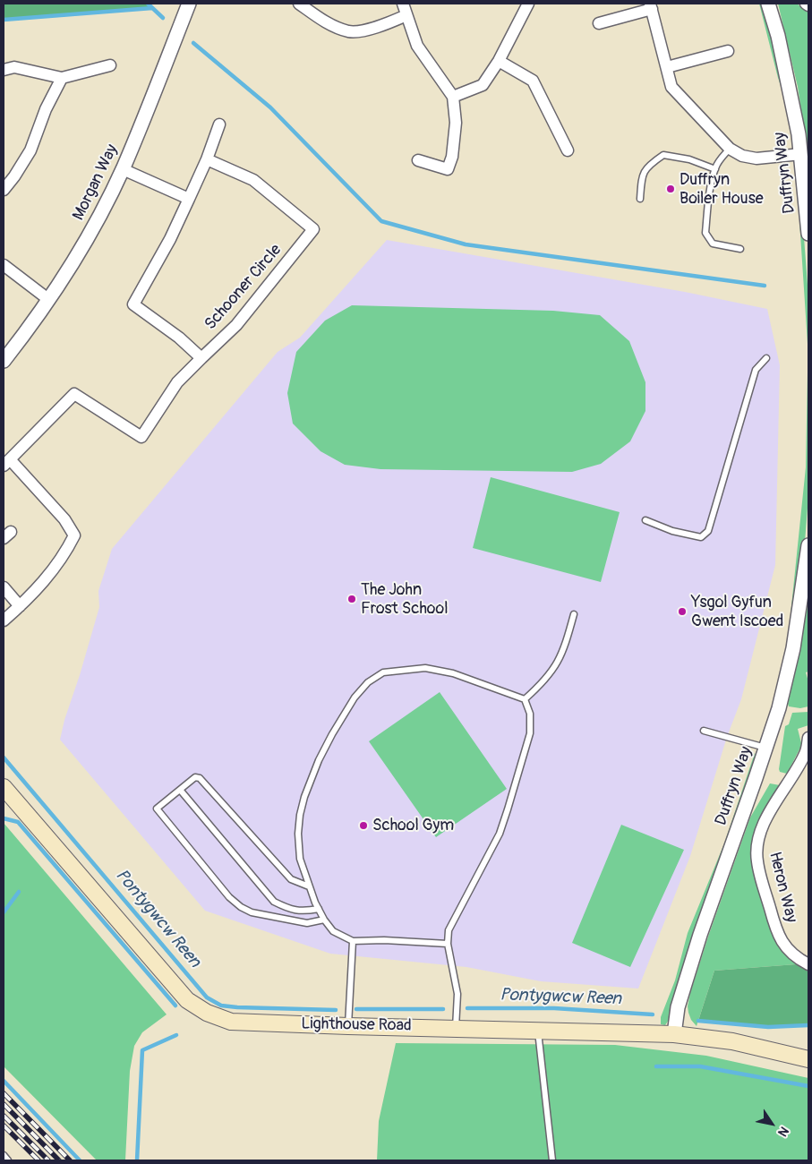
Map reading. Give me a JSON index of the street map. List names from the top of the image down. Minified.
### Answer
{"streets":{"main road":["Lighthouse Road"],"street":["Duffryn Way","Morgan Way","Schooner Circle","Heron Way"]},"crossings":[["Duffryn Way","Lighthouse Road"]],"water":["Pontygwcw Reen"],"places":["Duffryn Boiler House","The John Frost School","Ysgol Gyfun Gwent Iscoed","School Gym"],"north":"bottom right"}
